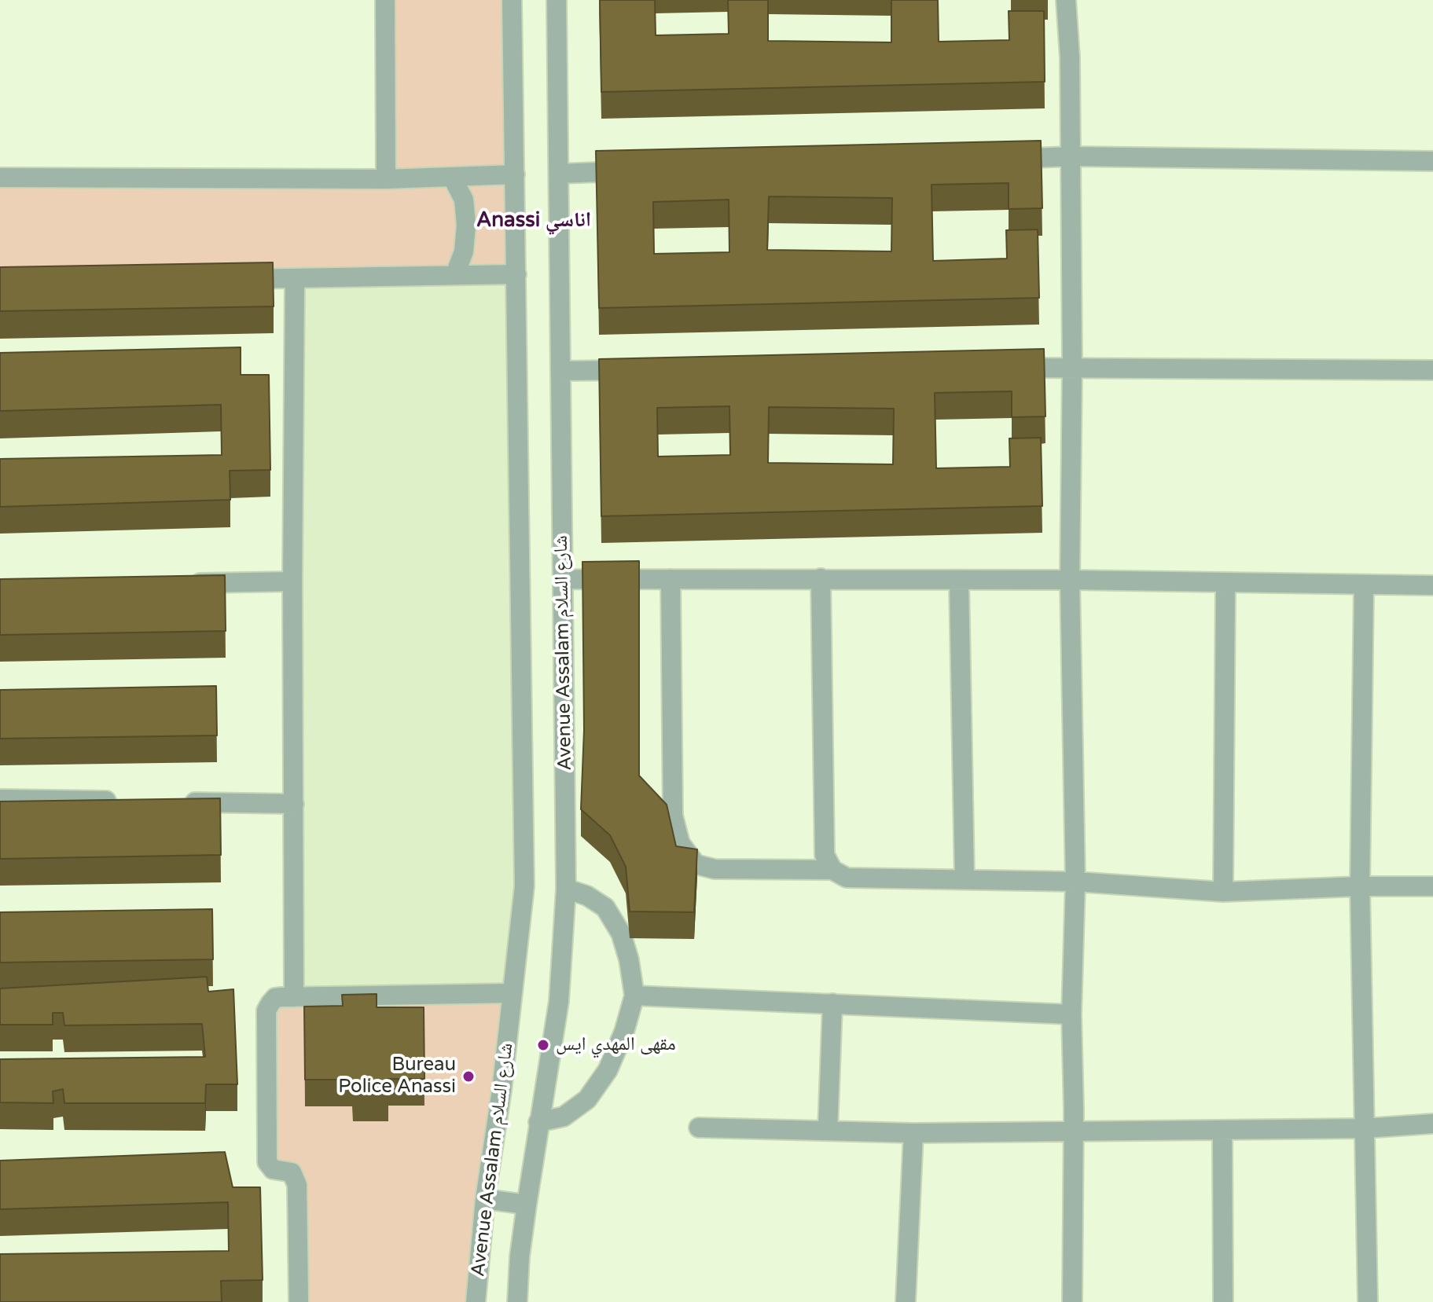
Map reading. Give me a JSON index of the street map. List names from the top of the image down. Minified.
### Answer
{"streets":{"street":["Avenue Assalam شارع السلام"]},"districts":["Anassi اناسي"],"places":["مقهى المهدي ايس","Bureau Police Anassi"]}
